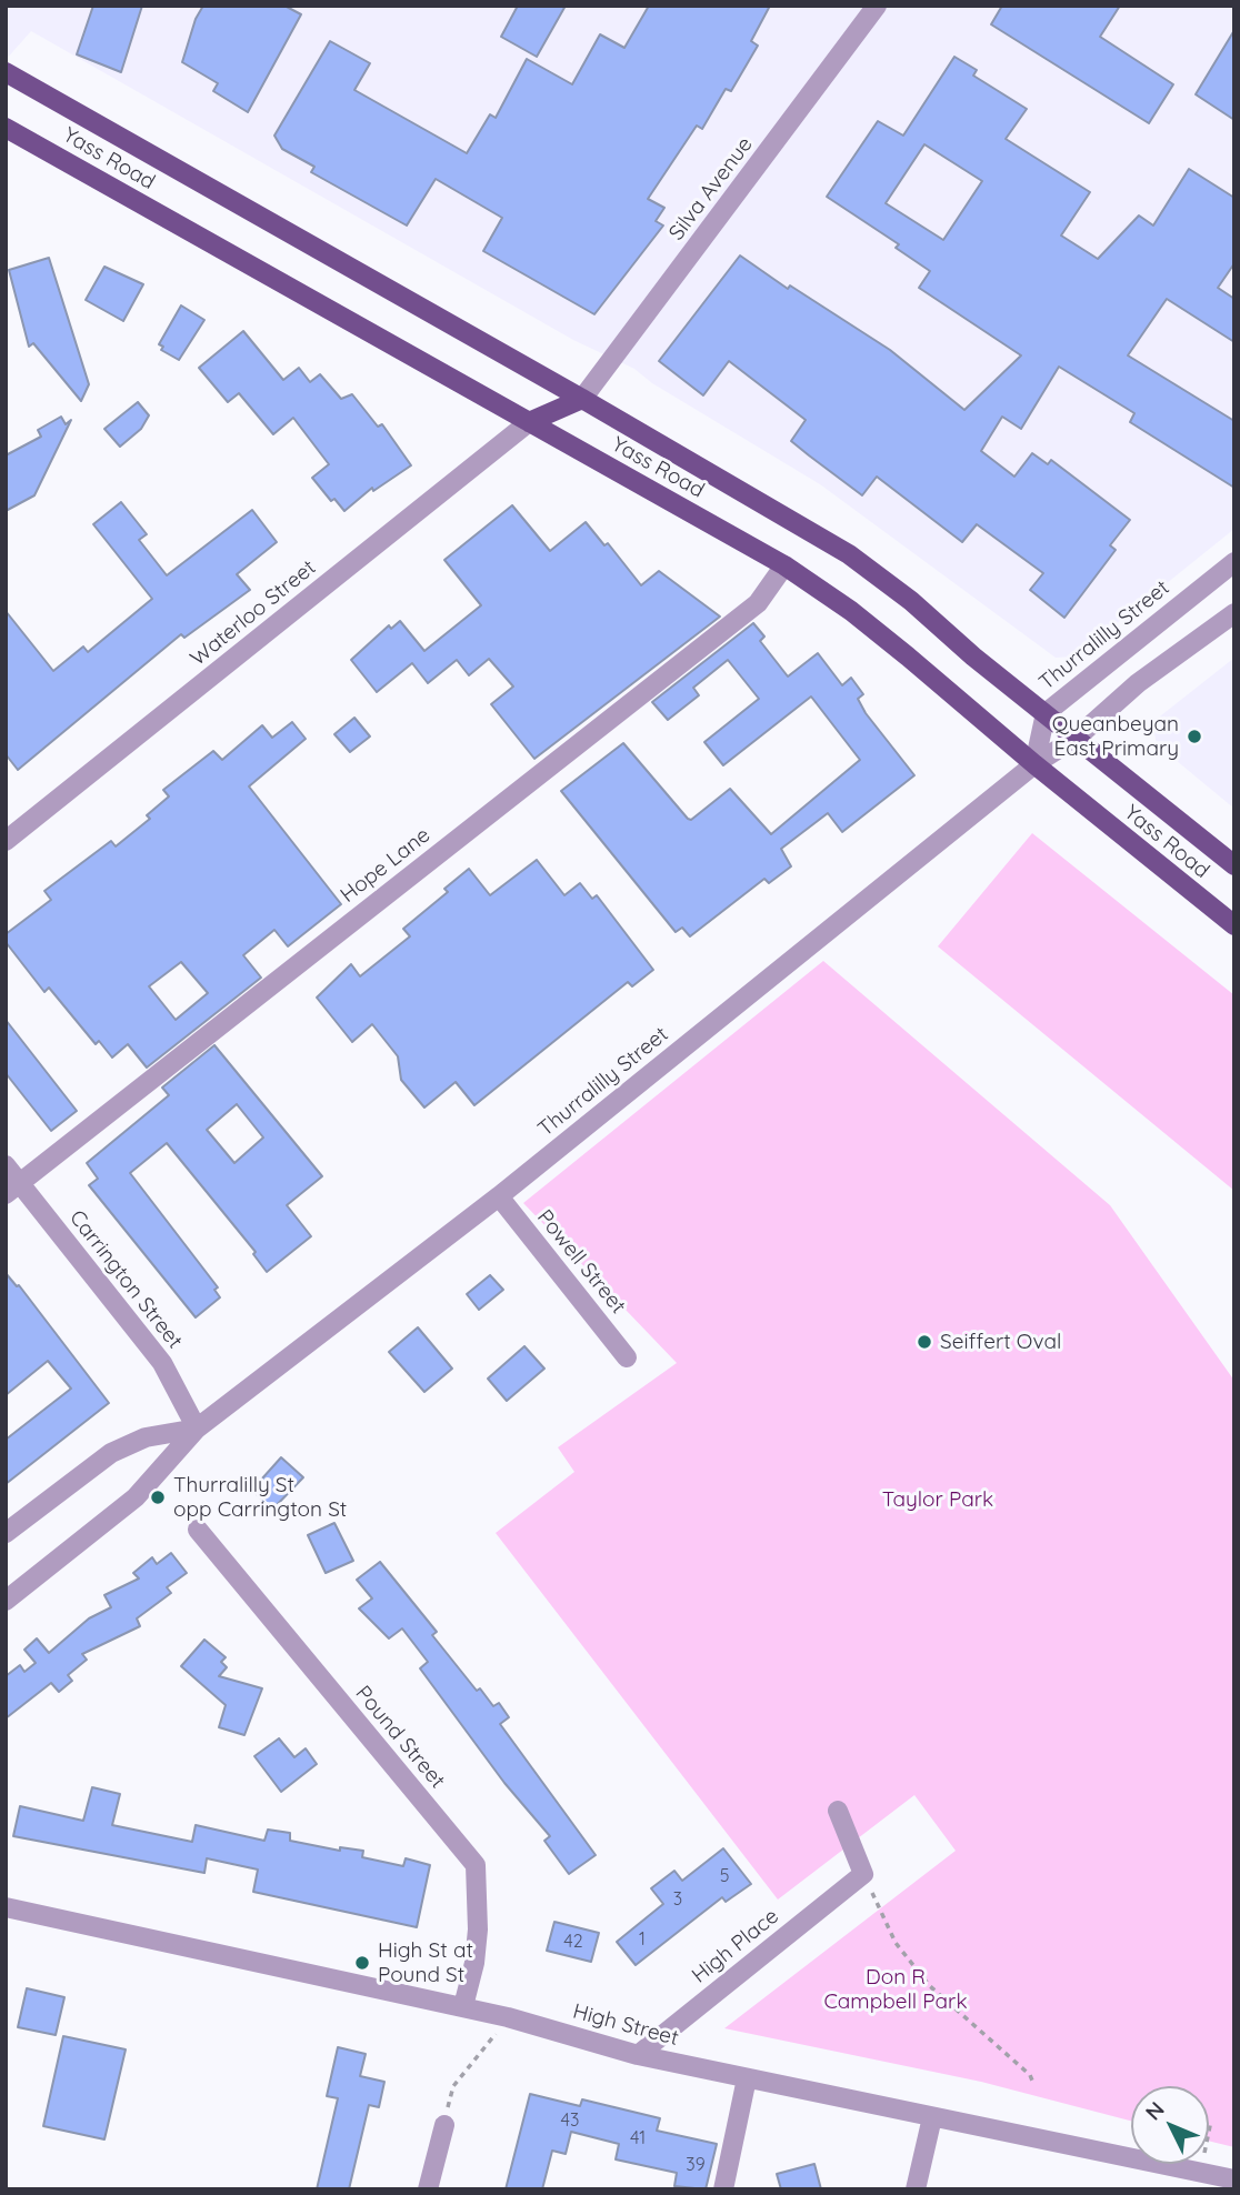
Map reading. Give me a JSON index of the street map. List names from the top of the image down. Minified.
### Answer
{"streets":{"main road":["Yass Road"],"street":["Silva Avenue","Waterloo Street","Thurralilly Street","Hope Lane","Powell Street","Carrington Street","Pound Street","High Place","High Street"]},"crossings":[["Yass Road","Silva Avenue"],["Yass Road","Waterloo Street"],["Yass Road","Thurralilly Street"],["Yass Road","Hope Lane"],["Thurralilly Street","Powell Street"],["Thurralilly Street","Carrington Street"],["Hope Lane","Carrington Street"],["Pound Street","High Street"],["High Place","High Street"]],"parks":["Taylor Park","Don R Campbell Park"],"places":["Queanbeyan East Primary","Seiffert Oval","Thurralilly St opp Carrington St","High St at Pound St"],"house_numbers":["5","3","1","42","43","41","39"],"north":"top left"}
